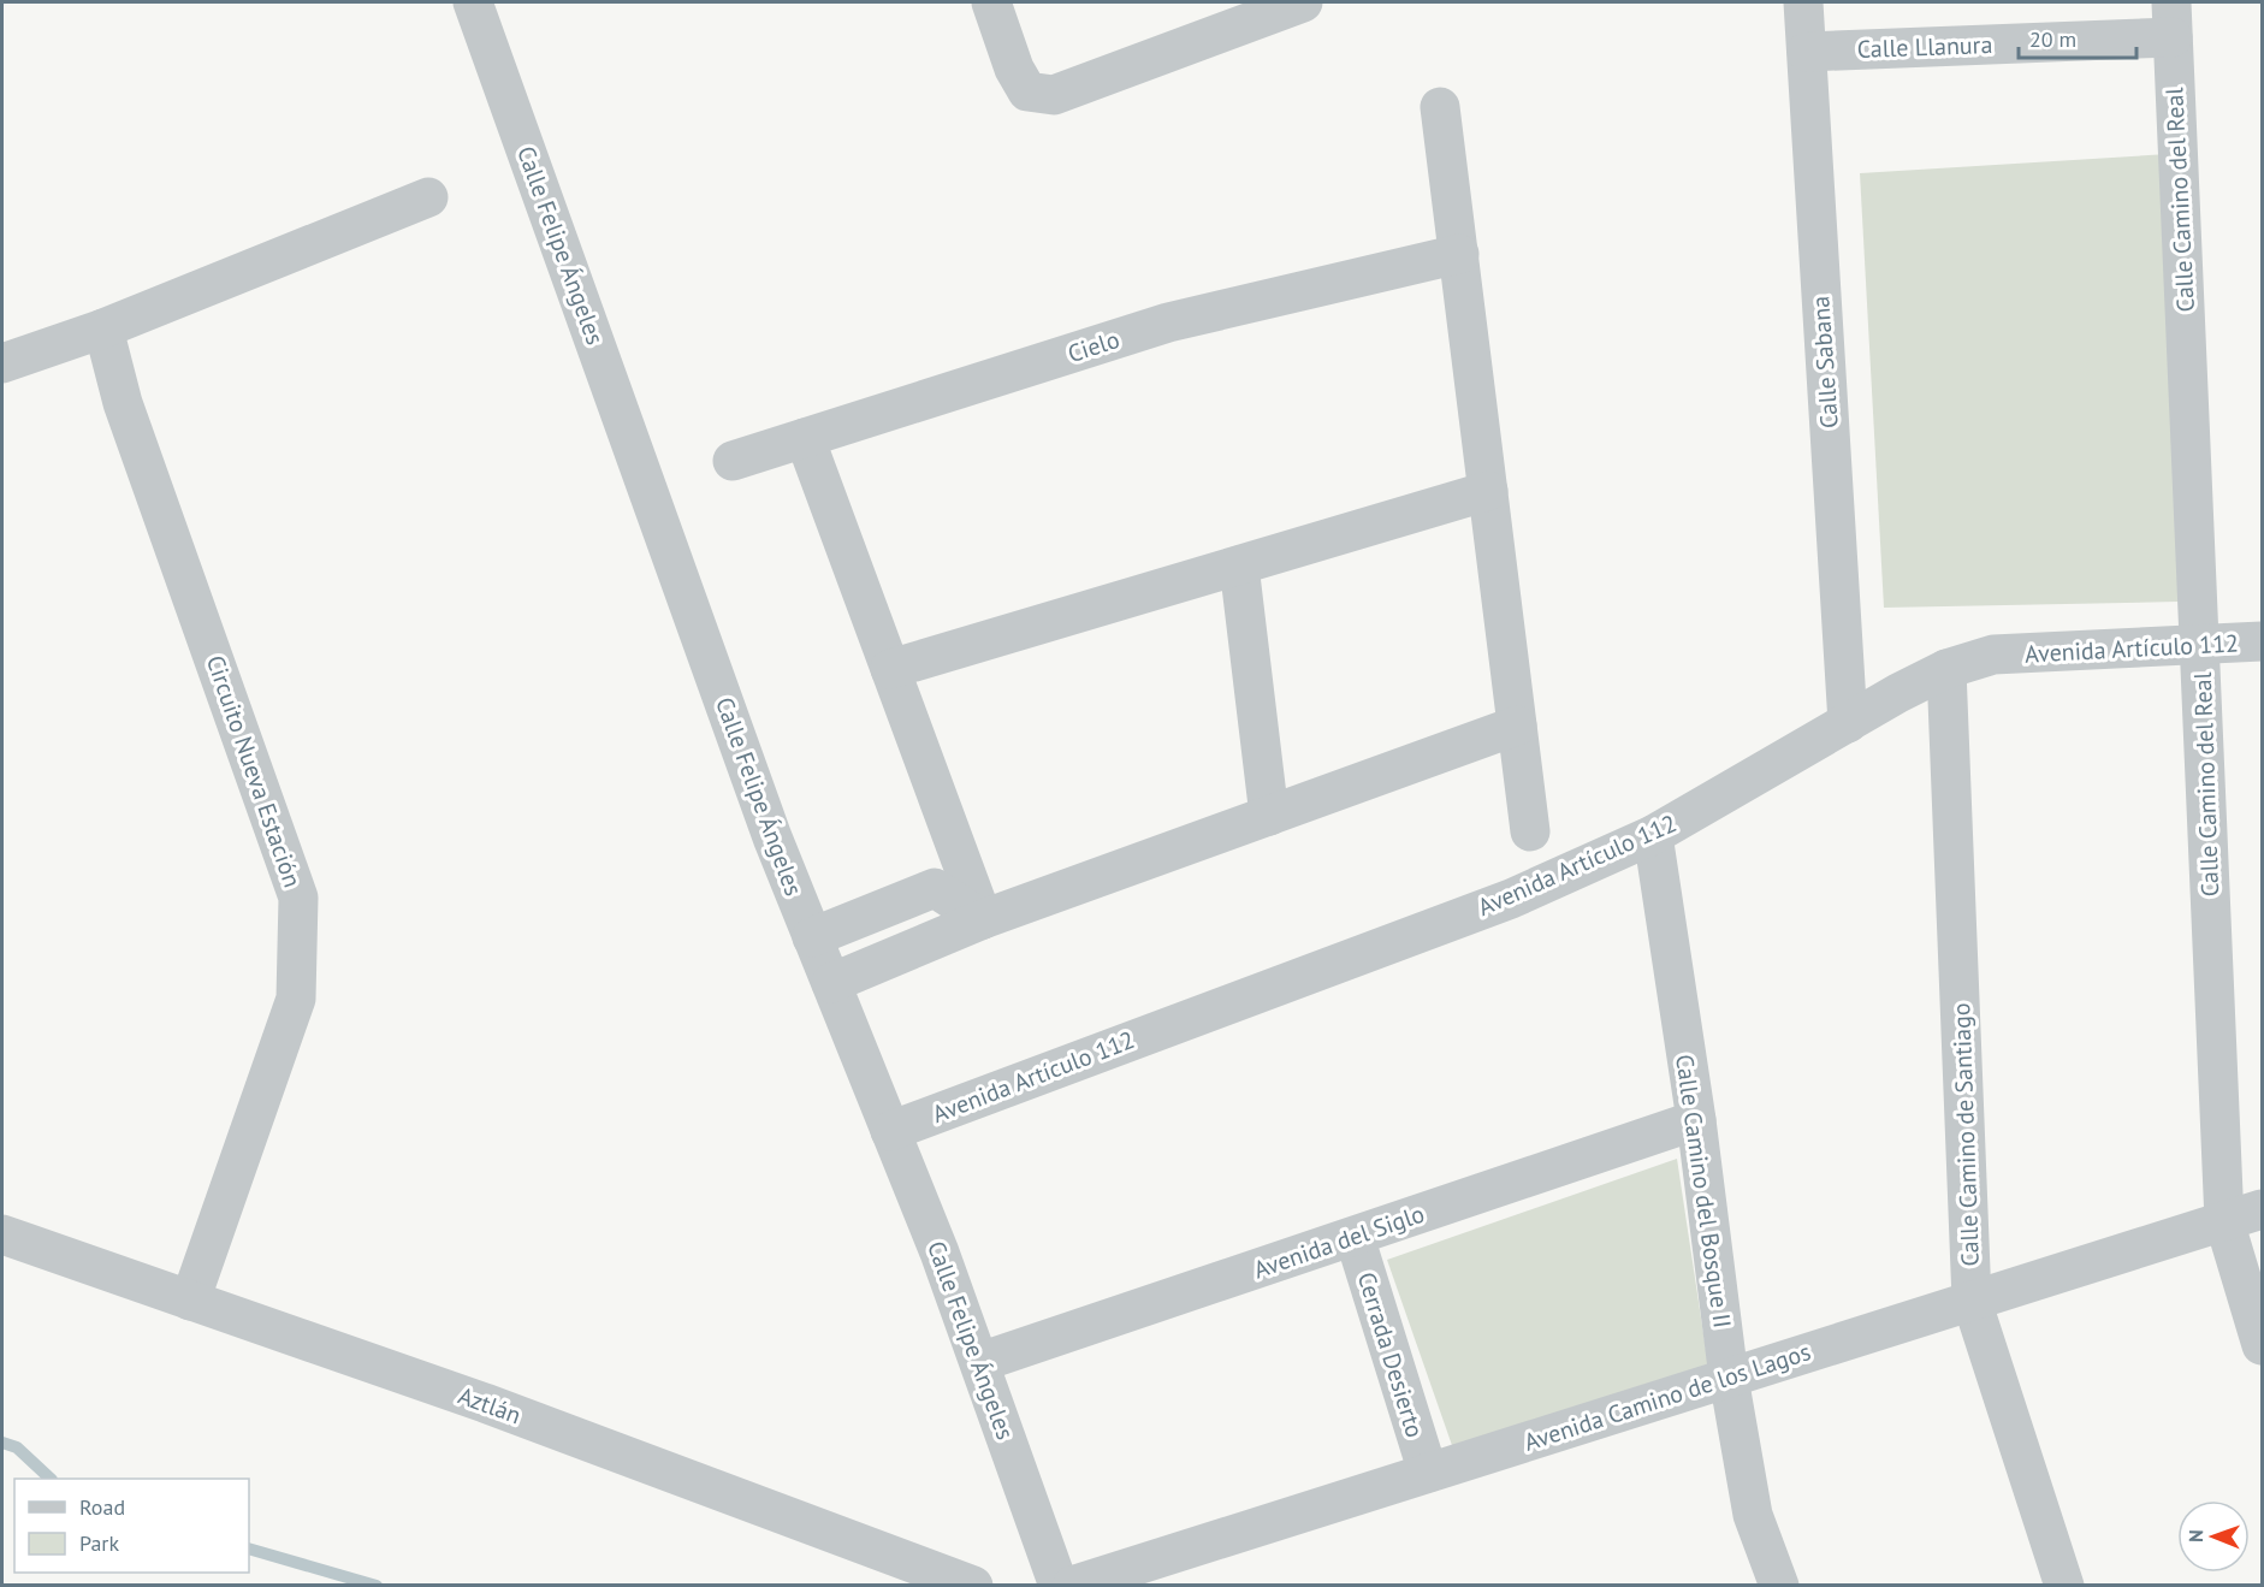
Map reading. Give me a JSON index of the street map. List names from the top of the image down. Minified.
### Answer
{"streets":{"street":["Calle Llanura","Calle Camino del Real","Calle Felipe Ángeles","Cielo","Calle Sabana","Avenida Artículo 112","Circuito Nueva Estación","Calle Camino de Santiago","Calle Camino del Bosque II","Avenida del Siglo","Cerrada Desierto","Avenida Camino de los Lagos","Aztlán"]},"crossings":[["Calle Llanura","Calle Camino del Real"],["Calle Llanura","Calle Sabana"],["Calle Camino del Real","Avenida Artículo 112"],["Calle Camino del Real","Avenida Camino de los Lagos"],["Calle Felipe Ángeles","Avenida Artículo 112"],["Calle Felipe Ángeles","Avenida del Siglo"],["Calle Sabana","Avenida Artículo 112"],["Avenida Artículo 112","Calle Camino de Santiago"],["Avenida Artículo 112","Calle Camino del Bosque II"],["Circuito Nueva Estación","Aztlán"],["Calle Camino de Santiago","Avenida Camino de los Lagos"],["Calle Camino del Bosque II","Avenida del Siglo"],["Calle Camino del Bosque II","Avenida Camino de los Lagos"],["Avenida del Siglo","Cerrada Desierto"],["Cerrada Desierto","Avenida Camino de los Lagos"]],"legend":["Road","Park"],"scale_bar":"20 m","north":"left"}
